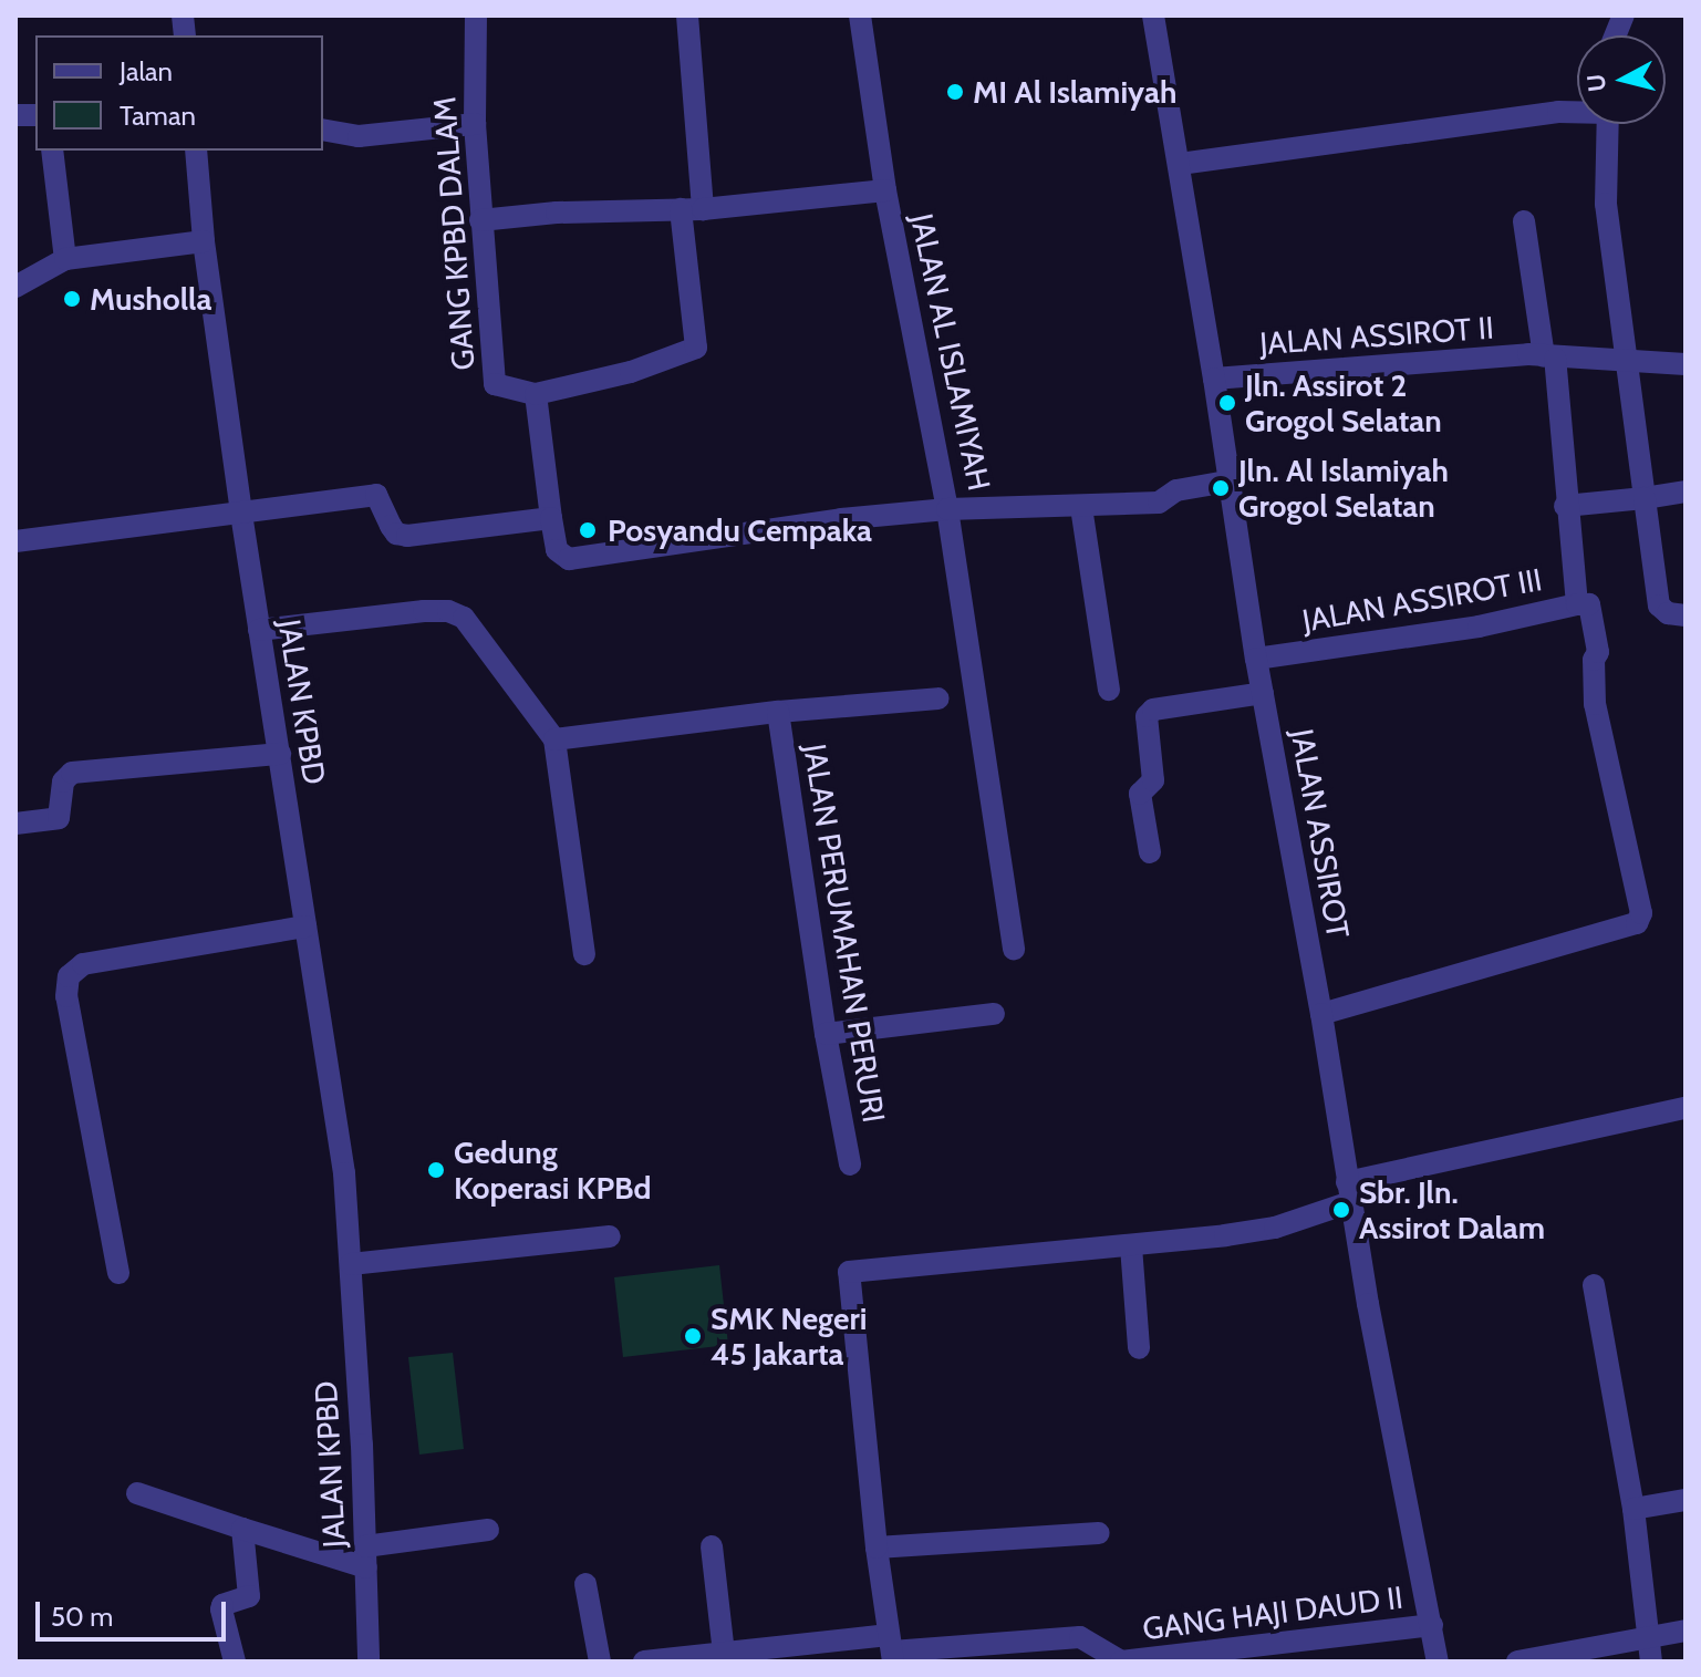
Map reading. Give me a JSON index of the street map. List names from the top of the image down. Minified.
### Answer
{"streets":{"street":["GANG KPBD DALAM","JALAN ASSIROT II","JALAN AL ISLAMIYAH","JALAN ASSIROT III","JALAN KPBD","JALAN ASSIROT","JALAN PERUMAHAN PERURI","GANG HAJI DAUD II"]},"crossings":[["GANG KPBD DALAM","JALAN AL ISLAMIYAH"],["JALAN ASSIROT II","JALAN ASSIROT III"],["JALAN ASSIROT II","JALAN ASSIROT"],["JALAN AL ISLAMIYAH","JALAN ASSIROT"],["JALAN ASSIROT III","JALAN ASSIROT"],["JALAN ASSIROT","GANG HAJI DAUD II"]],"places":["MI Al Islamiyah","Musholla","Jln. Assirot 2 Grogol Selatan","Jln. Al Islamiyah Grogol Selatan","Posyandu Cempaka","Gedung Koperasi KPBd","Sbr. Jln. Assirot Dalam","SMK Negeri 45 Jakarta"],"legend":["Jalan","Taman"],"scale_bar":"50 m","north":"left"}
